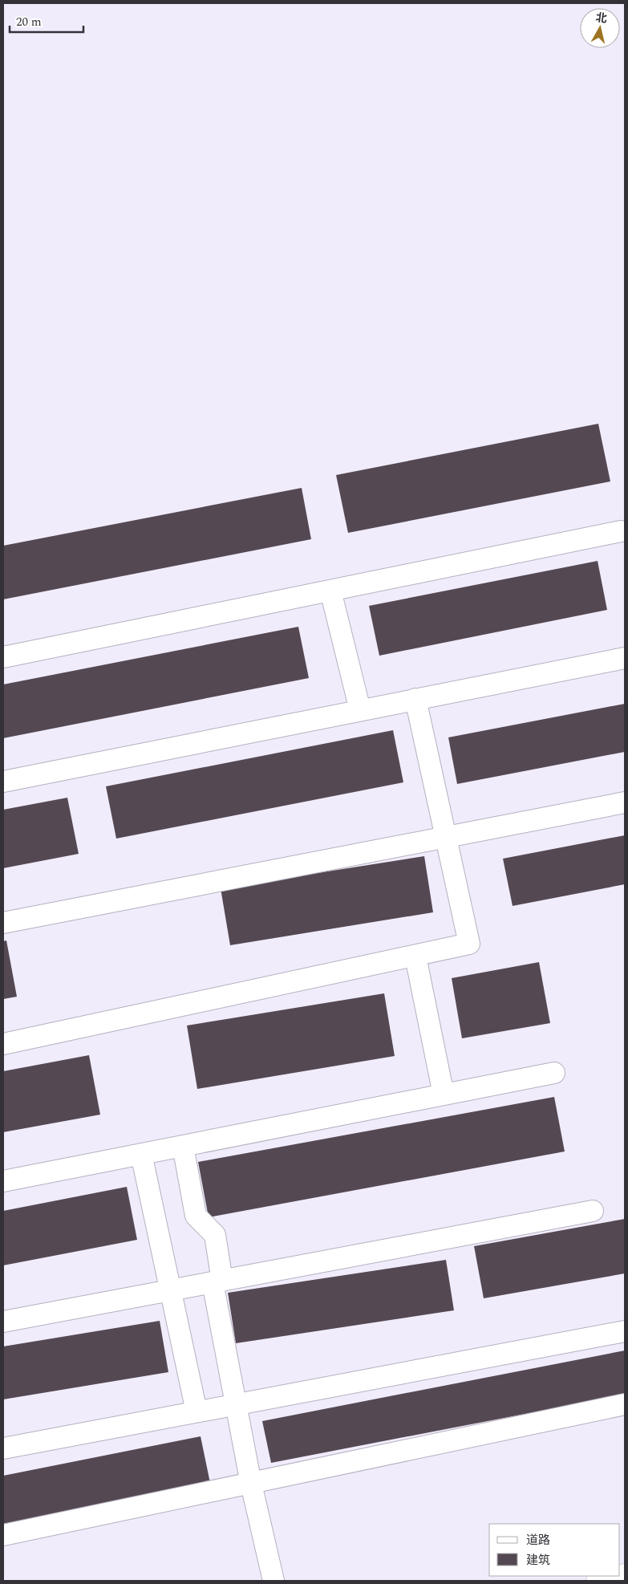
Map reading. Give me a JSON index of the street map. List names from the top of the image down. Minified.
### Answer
{"legend":["道路","建筑"],"scale_bar":"20 m","north":"top"}
